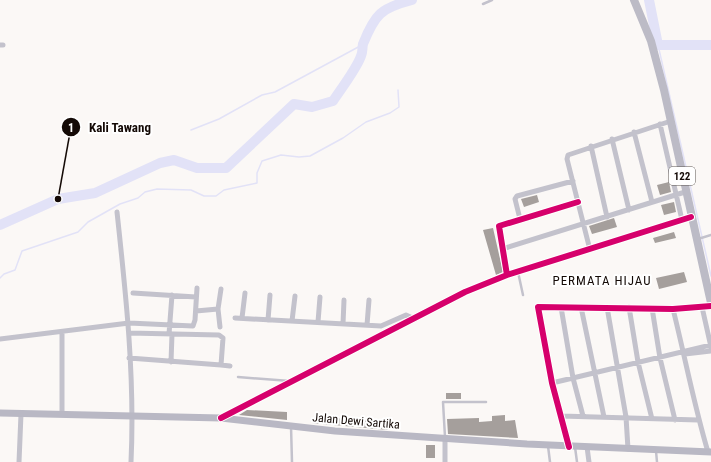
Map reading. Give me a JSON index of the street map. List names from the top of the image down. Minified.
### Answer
{"streets":{"main road":["122","Jalan Dewi Sartika"]},"districts":["PERMATA HIJAU"],"places":["Kali Tawang"]}
